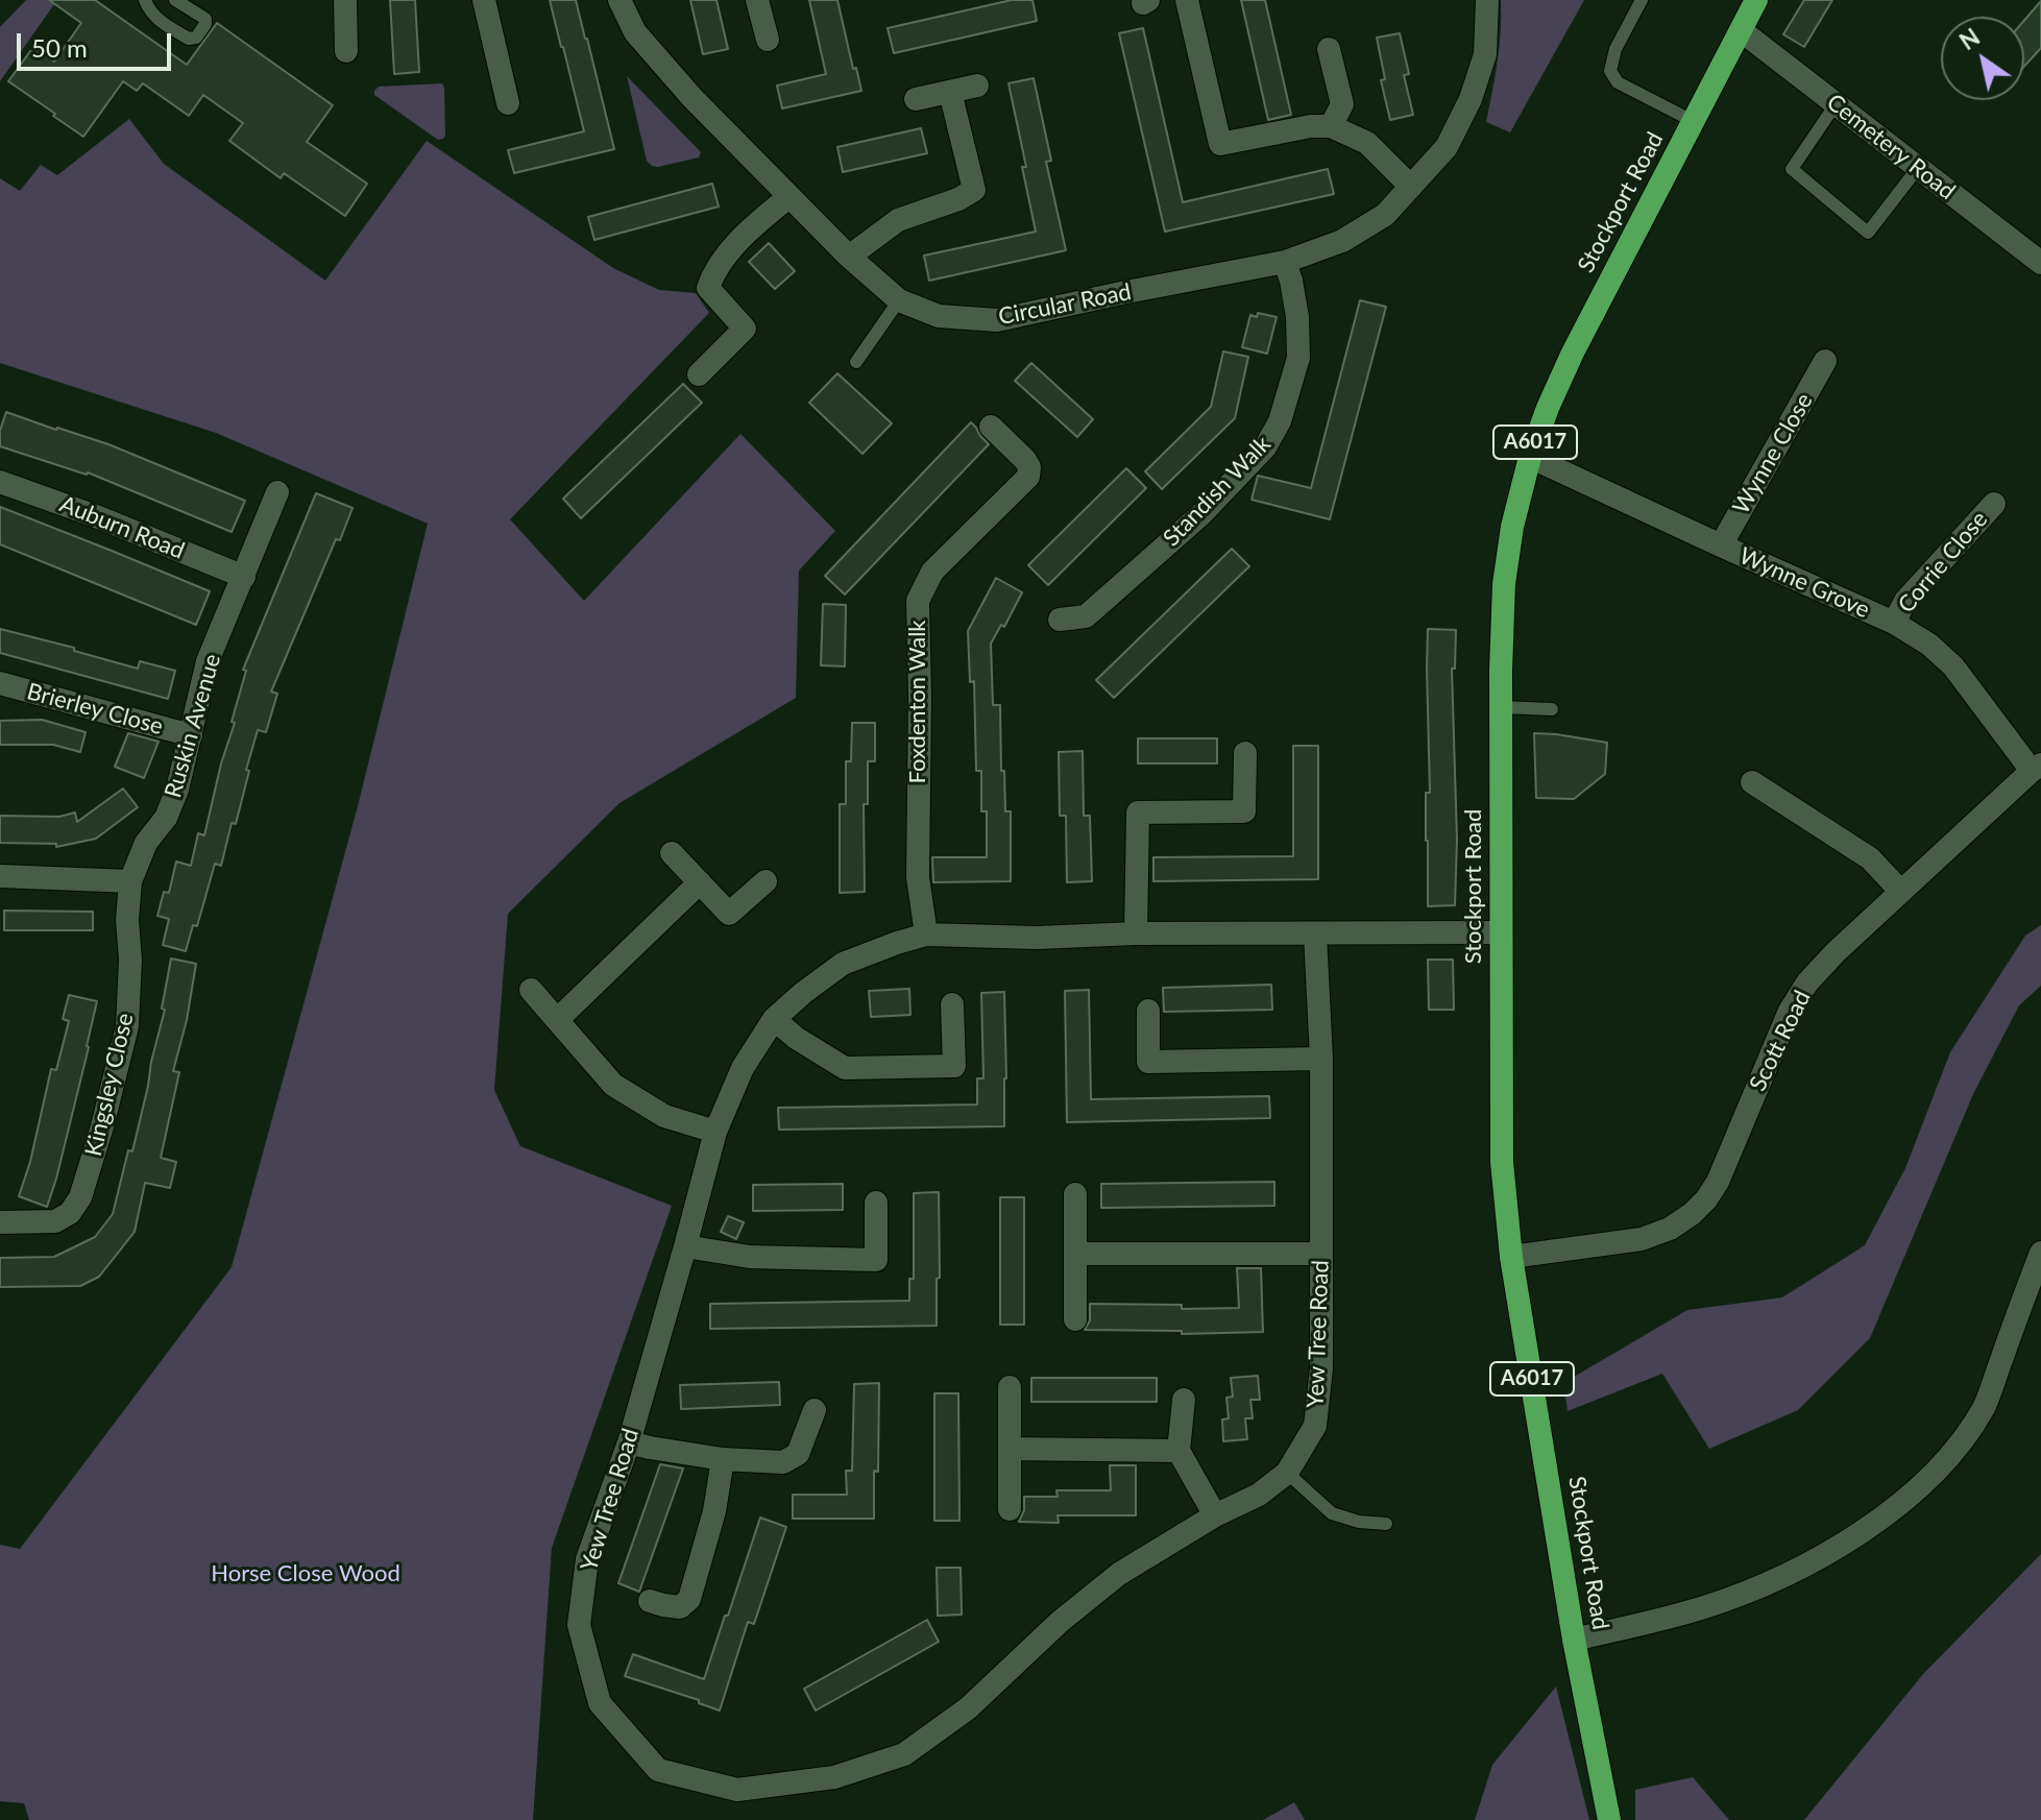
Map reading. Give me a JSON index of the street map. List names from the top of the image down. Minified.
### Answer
{"streets":{"highway":["Stockport Road","A6017"],"street":["Cemetery Road","Circular Road","Wynne Close","Standish Walk","Auburn Road","Corrie Close","Wynne Grove","Foxdenton Walk","Brierley Close","Ruskin Avenue","Scott Road","Kingsley Close","Yew Tree Road"]},"crossings":[["Cemetery Road","Stockport Road"],["Stockport Road","Wynne Grove"],["Stockport Road","Scott Road"],["Stockport Road","Yew Tree Road"],["Circular Road","Standish Walk"],["Wynne Close","Wynne Grove"],["Auburn Road","Ruskin Avenue"],["Corrie Close","Wynne Grove"],["Wynne Grove","Scott Road"],["Foxdenton Walk","Yew Tree Road"],["Brierley Close","Ruskin Avenue"],["Ruskin Avenue","Kingsley Close"]],"parks":["Horse Close Wood"],"scale_bar":"50 m","north":"top left"}
